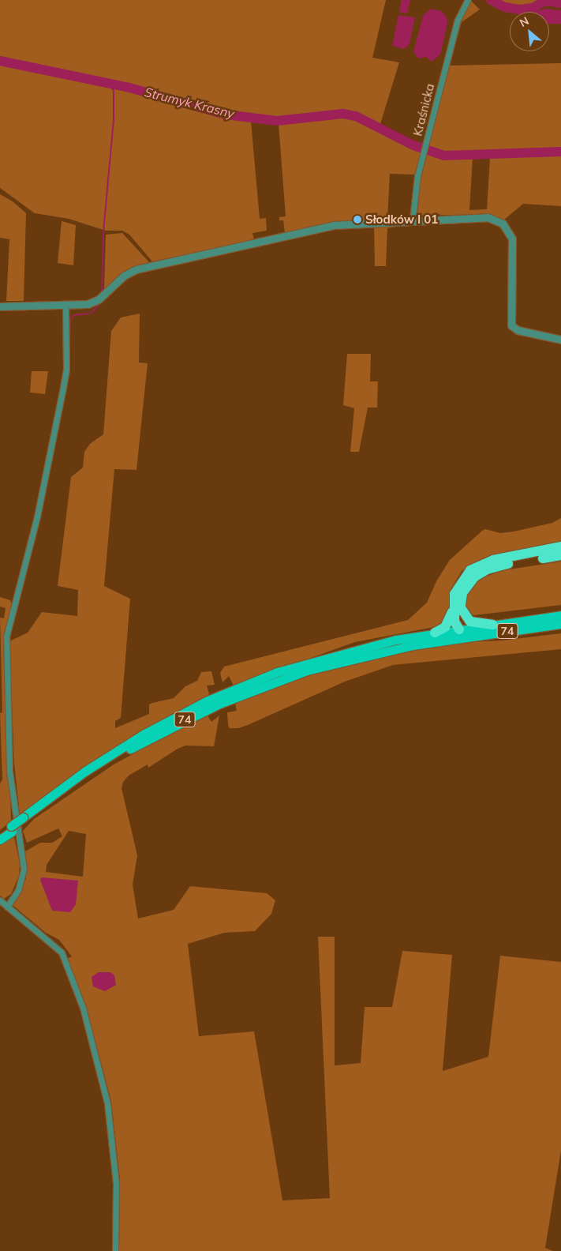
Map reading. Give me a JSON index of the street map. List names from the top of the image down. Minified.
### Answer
{"streets":{"main road":["74"],"street":["Kraśnicka"]},"water":["Strumyk Krasny"],"places":["Słodków I 01"],"north":"top left"}
